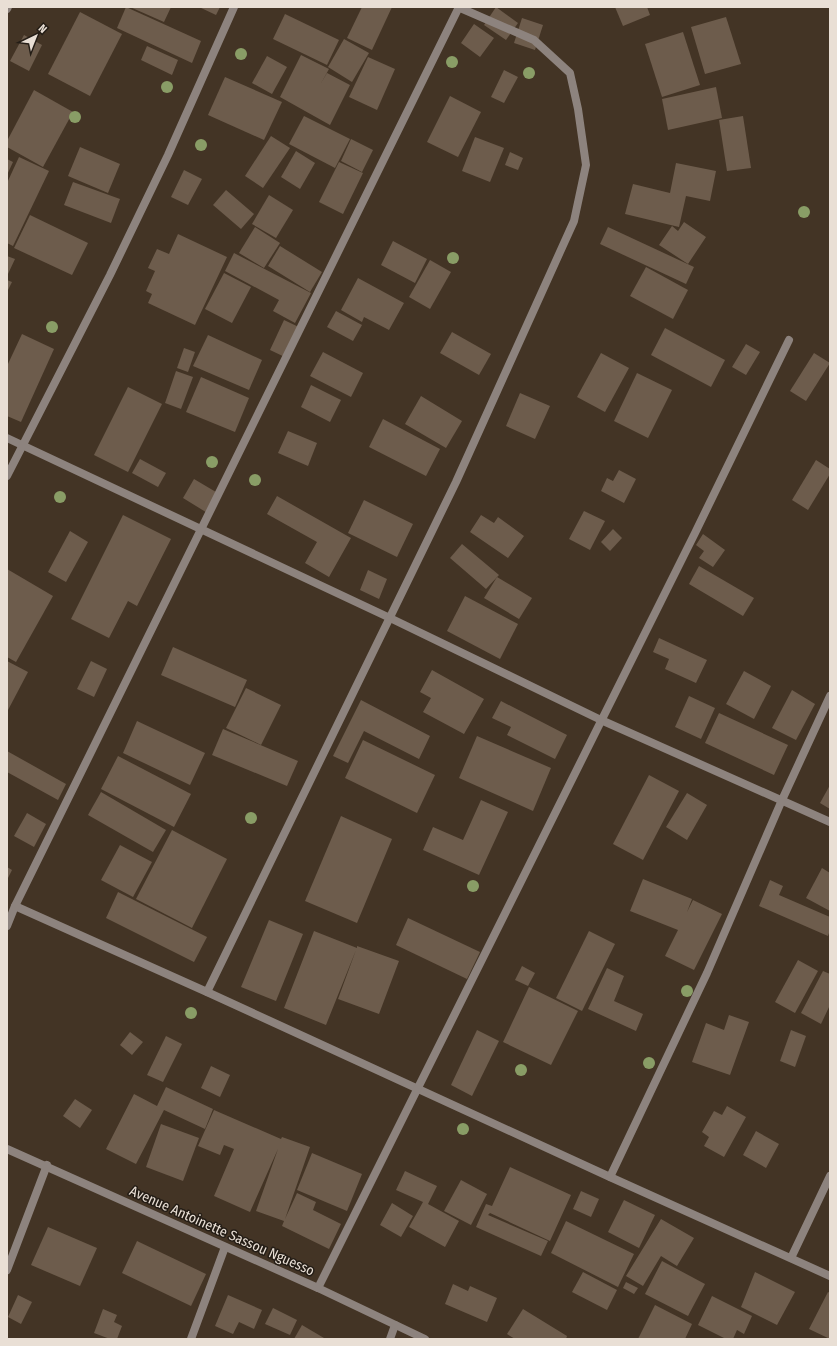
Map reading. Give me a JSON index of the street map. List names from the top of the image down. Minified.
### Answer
{"streets":{"street":["Avenue Antoinette Sassou Nguesso"]},"north":"top right"}
